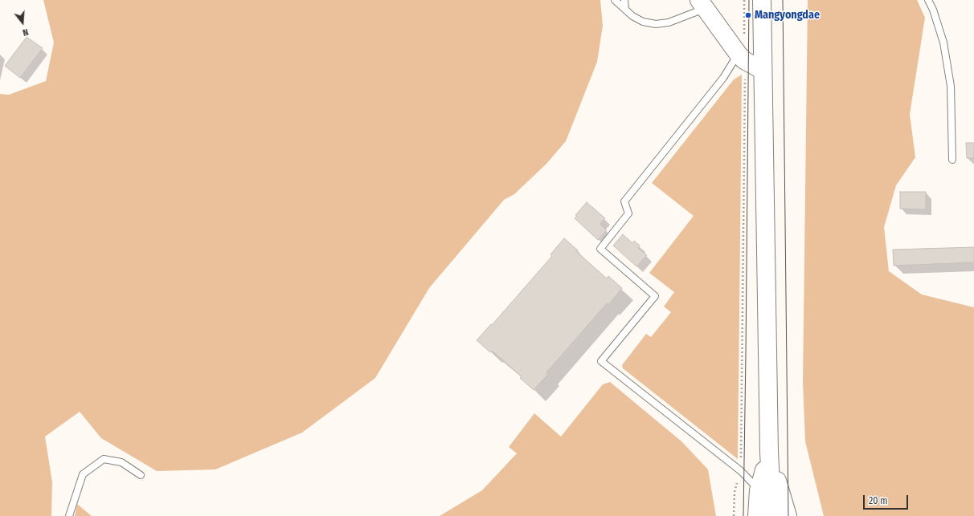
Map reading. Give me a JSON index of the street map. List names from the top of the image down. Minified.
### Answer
{"places":["Mangyongdae"],"scale_bar":"20 m","north":"bottom"}
